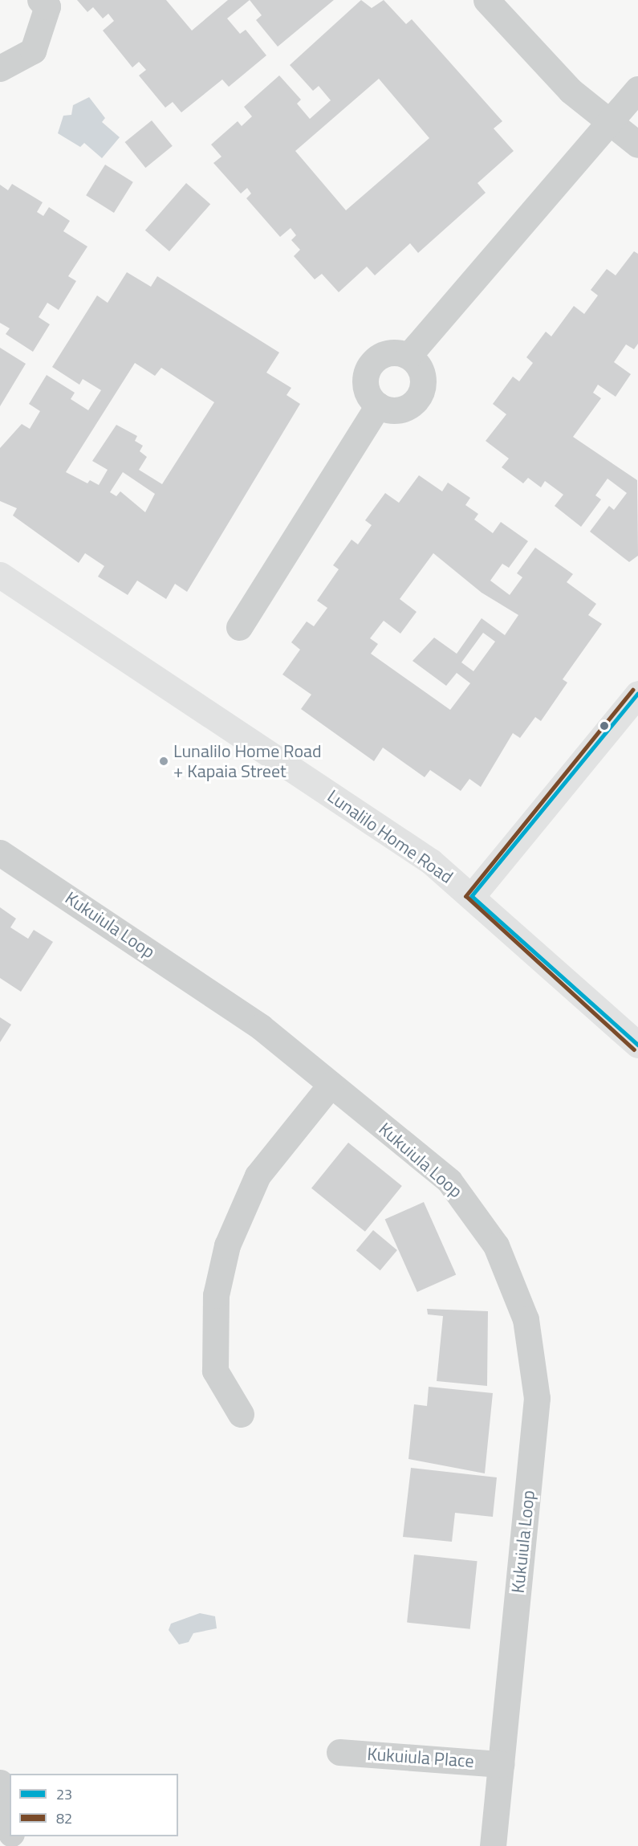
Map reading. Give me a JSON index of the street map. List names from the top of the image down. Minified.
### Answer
{"streets":{"main road":["Lunalilo Home Road"],"street":["Kukuiula Loop","Kukuiula Place"]},"crossings":[["Kukuiula Loop","Kukuiula Place"]],"places":["Lunalilo Home Road + Kapaia Street"],"lines":["transit line 82","transit line 23"],"legend":["23","82"]}
